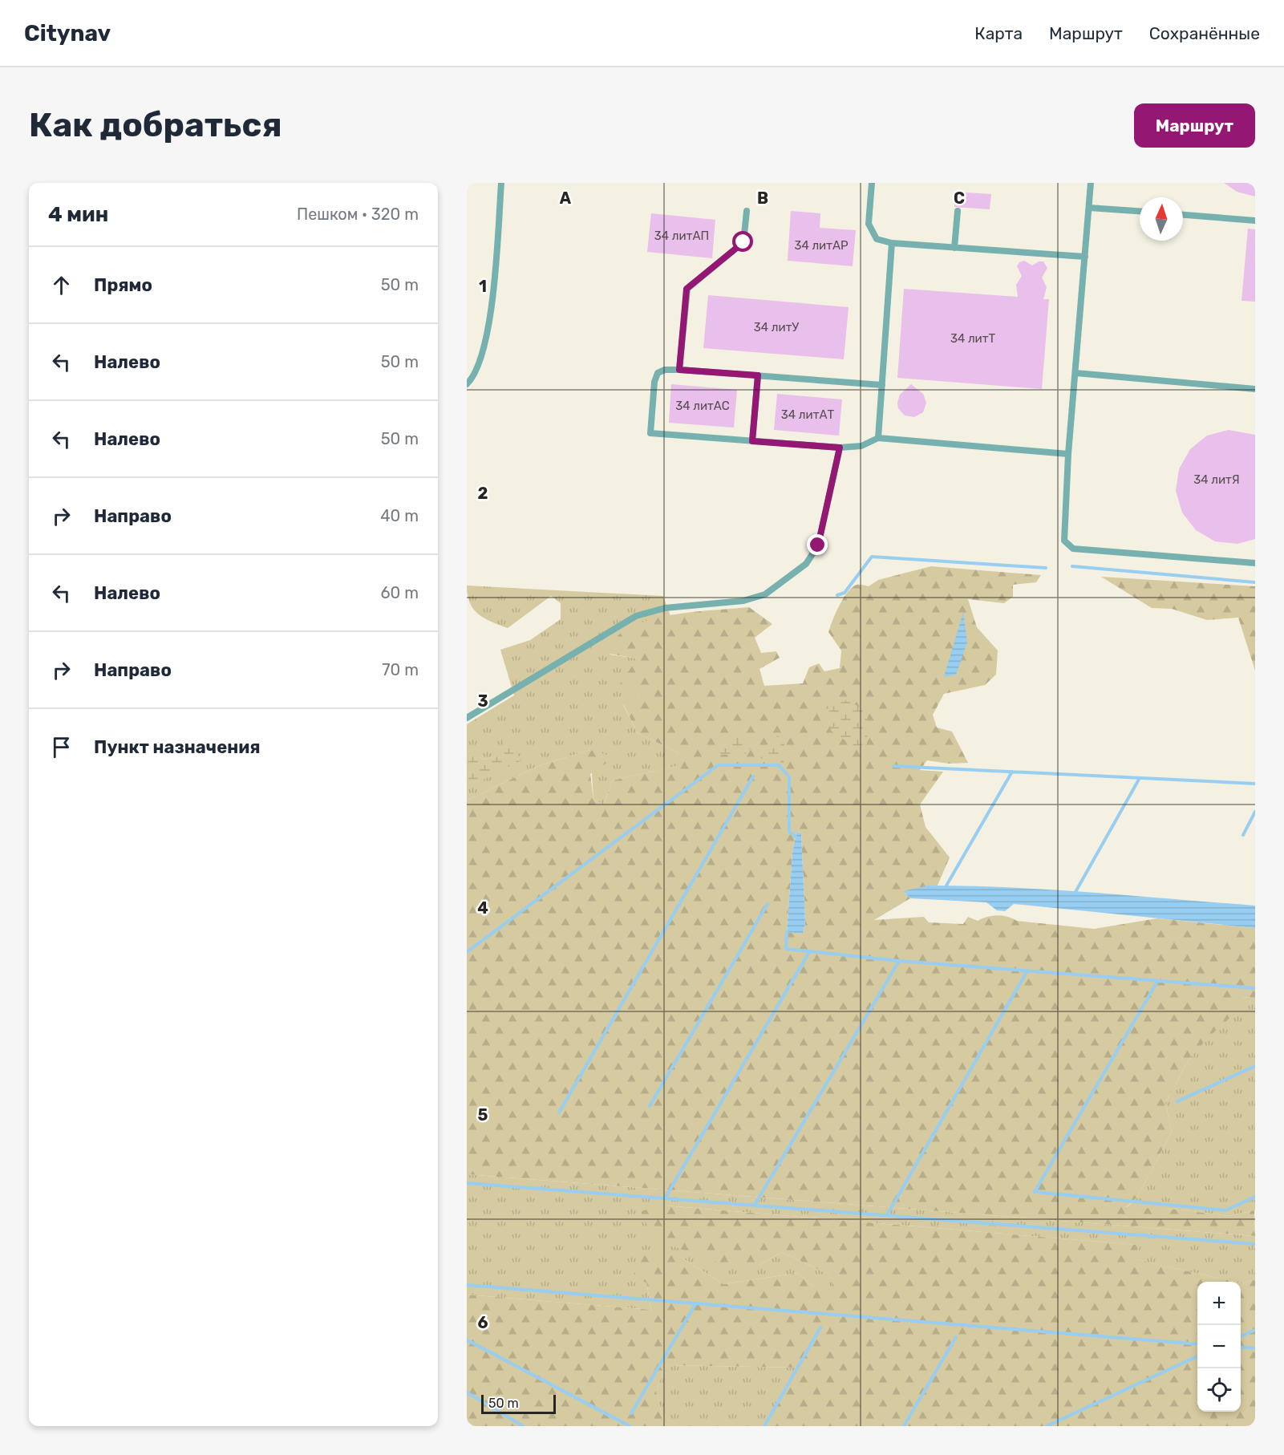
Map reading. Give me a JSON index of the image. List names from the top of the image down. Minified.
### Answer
{"house_numbers":["34 литАП","34 литАР","34 литУ","34 литТ","34 литАС","34 литАТ","34 литЯ"],"scale_bar":"50 m","north":"top","page":{"header":"Citynav","nav":["Карта","Маршрут","Сохранённые"],"buttons":"Маршрут","title":"Как добраться","heading":["4 мин","Пешком · 320 m"],"list":[["Прямо","50 m"],["Налево","50 m"],["Налево","50 m"],["Направо","40 m"],["Налево","60 m"],["Направо","70 m"],"Пункт назначения"],"map_buttons":["+","−"],"scale":"50 m"},"grid":{"columns":["A","B","C"],"rows":["1","2","3","4","5","6"]}}
